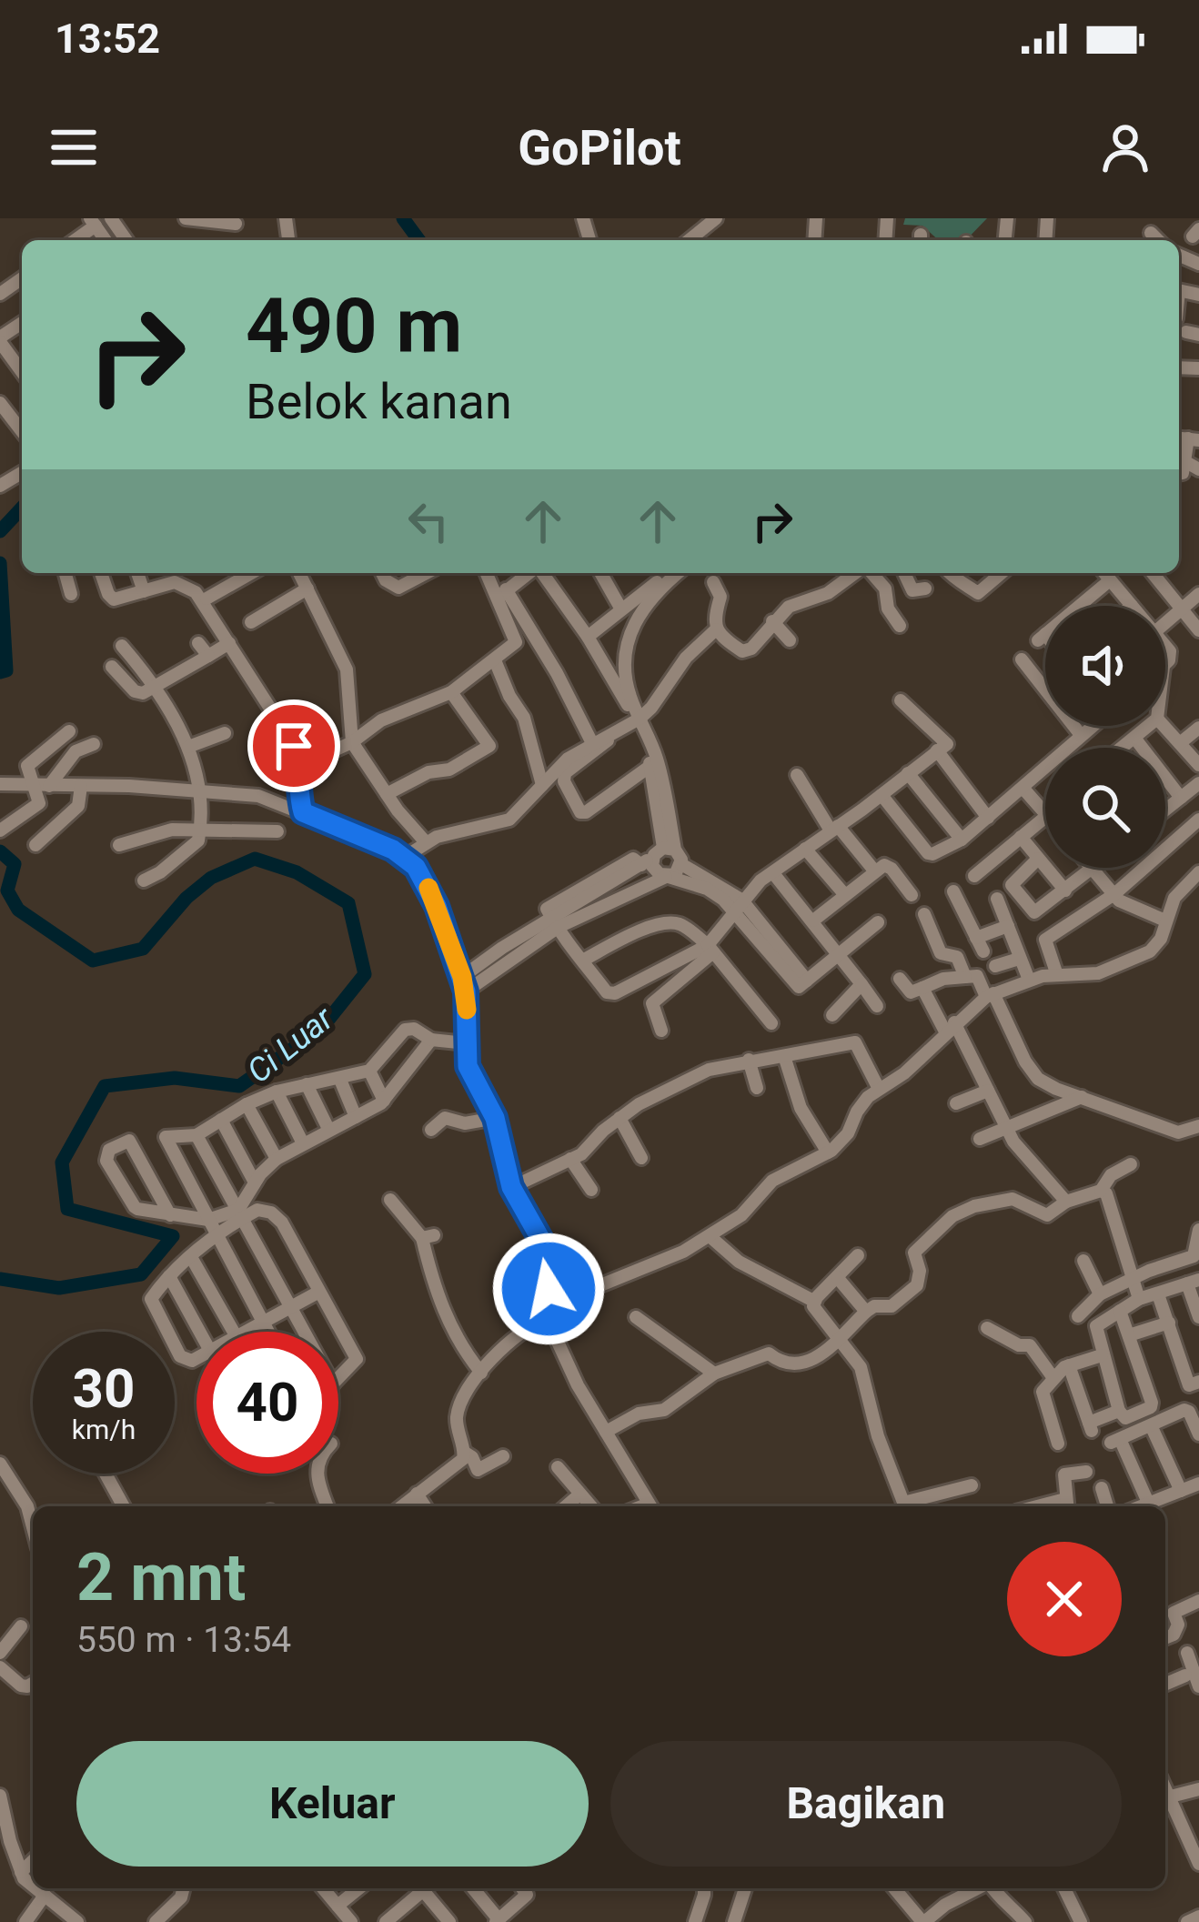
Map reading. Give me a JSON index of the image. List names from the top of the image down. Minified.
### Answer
{"water":["Ci Luar"],"page":{"status":"13:52","header":"GoPilot","turn":["490 m","Belok kanan"],"speed":"30 km/h","limit":"40","heading":["2 mnt","550 m · 13:54"],"buttons":["Keluar","Bagikan"]}}
